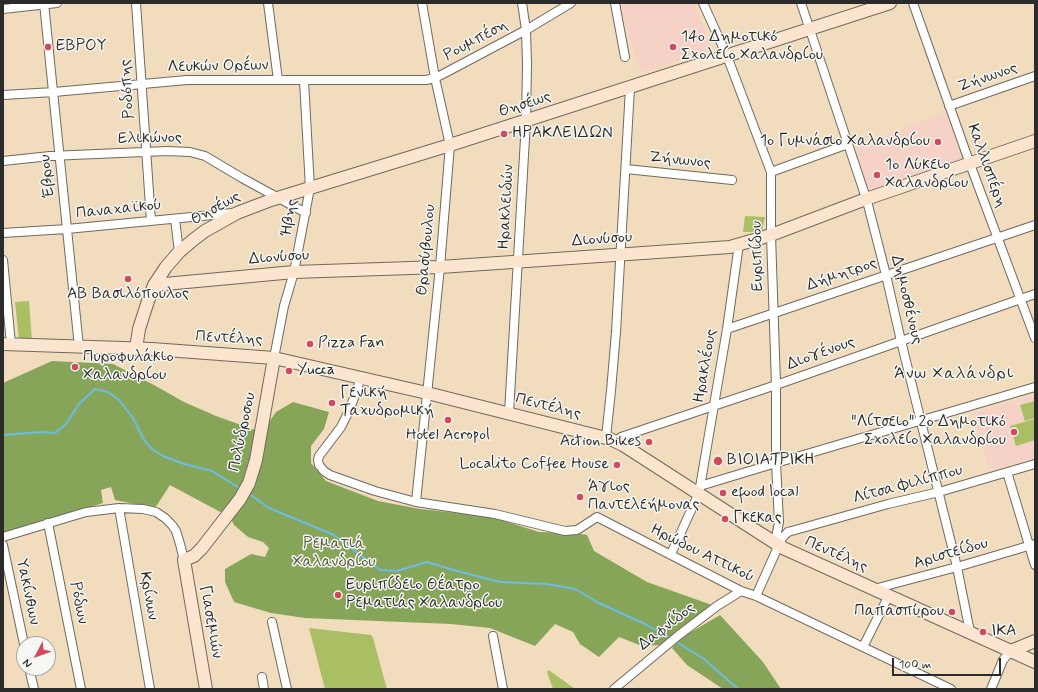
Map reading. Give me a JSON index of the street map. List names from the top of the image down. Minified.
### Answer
{"streets":{"street":["Ρουμπέση","Λευκών Ορέων","Ζήνωνος","Ροδόπης","Θησέως","Ελικώνος","Καλλισπέρη","Έβρου","Ηρακλειδών","Παναχαϊκού","Ήβης","Διονύσου","Θρασύβουλου","Ευριπίδου","Δήμητρος","Δημοσθένους","Πεντέλης","Διογένους","Ηρακλέους","Πολύδροσου","Λίτσα Φιλίππου","Ηρώδου Αττικού","Αριστείδου","Υακίνθων","Κρίνων","Ρόδων","Γιασεμιών","Δαφνίδος"]},"crossings":[["Ρουμπέση","Λευκών Ορέων"],["Ρουμπέση","Ηρακλειδών"],["Ρουμπέση","Θρασύβουλου"],["Λευκών Ορέων","Ροδόπης"],["Λευκών Ορέων","Έβρου"],["Λευκών Ορέων","Ήβης"],["Λευκών Ορέων","Θρασύβουλου"],["Ζήνωνος","Καλλισπέρη"],["Ροδόπης","Ελικώνος"],["Ροδόπης","Παναχαϊκού"],["Θησέως","Ελικώνος"],["Θησέως","Ηρακλειδών"],["Θησέως","Παναχαϊκού"],["Θησέως","Ήβης"],["Θησέως","Διονύσου"],["Θησέως","Θρασύβουλου"],["Θησέως","Ευριπίδου"],["Θησέως","Δημοσθένους"],["Θησέως","Πεντέλης"],["Ελικώνος","Έβρου"],["Ελικώνος","Ήβης"],["Καλλισπέρη","Διονύσου"],["Καλλισπέρη","Δήμητρος"],["Καλλισπέρη","Διογένους"],["Έβρου","Παναχαϊκού"],["Έβρου","Πεντέλης"],["Ηρακλειδών","Διονύσου"],["Ηρακλειδών","Πεντέλης"],["Ήβης","Διονύσου"],["Ήβης","Πεντέλης"],["Ήβης","Πολύδροσου"],["Διονύσου","Θρασύβουλου"],["Διονύσου","Ευριπίδου"],["Διονύσου","Δημοσθένους"],["Διονύσου","Ηρακλέους"],["Θρασύβουλου","Πεντέλης"],["Θρασύβουλου","Ηρώδου Αττικού"],["Ευριπίδου","Δήμητρος"],["Ευριπίδου","Πεντέλης"],["Ευριπίδου","Διογένους"],["Δήμητρος","Δημοσθένους"],["Δήμητρος","Ηρακλέους"],["Δημοσθένους","Πεντέλης"],["Δημοσθένους","Διογένους"],["Δημοσθένους","Λίτσα Φιλίππου"],["Δημοσθένους","Αριστείδου"],["Πεντέλης","Διογένους"],["Πεντέλης","Ηρακλέους"],["Πεντέλης","Πολύδροσου"],["Πεντέλης","Ηρώδου Αττικού"],["Πεντέλης","Αριστείδου"],["Διογένους","Ηρακλέους"],["Ηρακλέους","Ηρώδου Αττικού"],["Πολύδροσου","Γιασεμιών"],["Ηρώδου Αττικού","Δαφνίδος"]],"districts":["Άνω Χαλάνδρι"],"parks":["Ρεματιά Χαλανδρίου"],"places":["ΕΒΡΟΥ","14ο Δημοτικό Σχολείο Χαλανδρίου","ΗΡΑΚΛΕΙΔΩΝ","1ο Γυμνάσιο Χαλανδρίου","1ο Λύκειο Χαλανδρίου","ΑΒ Βασιλόπουλος","Pizza Fan","Πυροφυλάκιο Χαλανδρίου","Yucca","Γενική Ταχυδρομική","Hotel Acropol","\"Λίτσειο\" 2ο Δημοτικό Σχολείο Χαλανδρίου","Action Bikes","ΒΙΟΙΑΤΡΙΚΗ","Localito Coffee House","efood local","Άγιος Παντελεήμονας","Γκεκας","Ευριπίδειο Θέατρο Ρεματιάς Χαλανδρίου","Παπασπύρου","ΙΚΑ"],"scale_bar":"100 m","north":"bottom left"}
